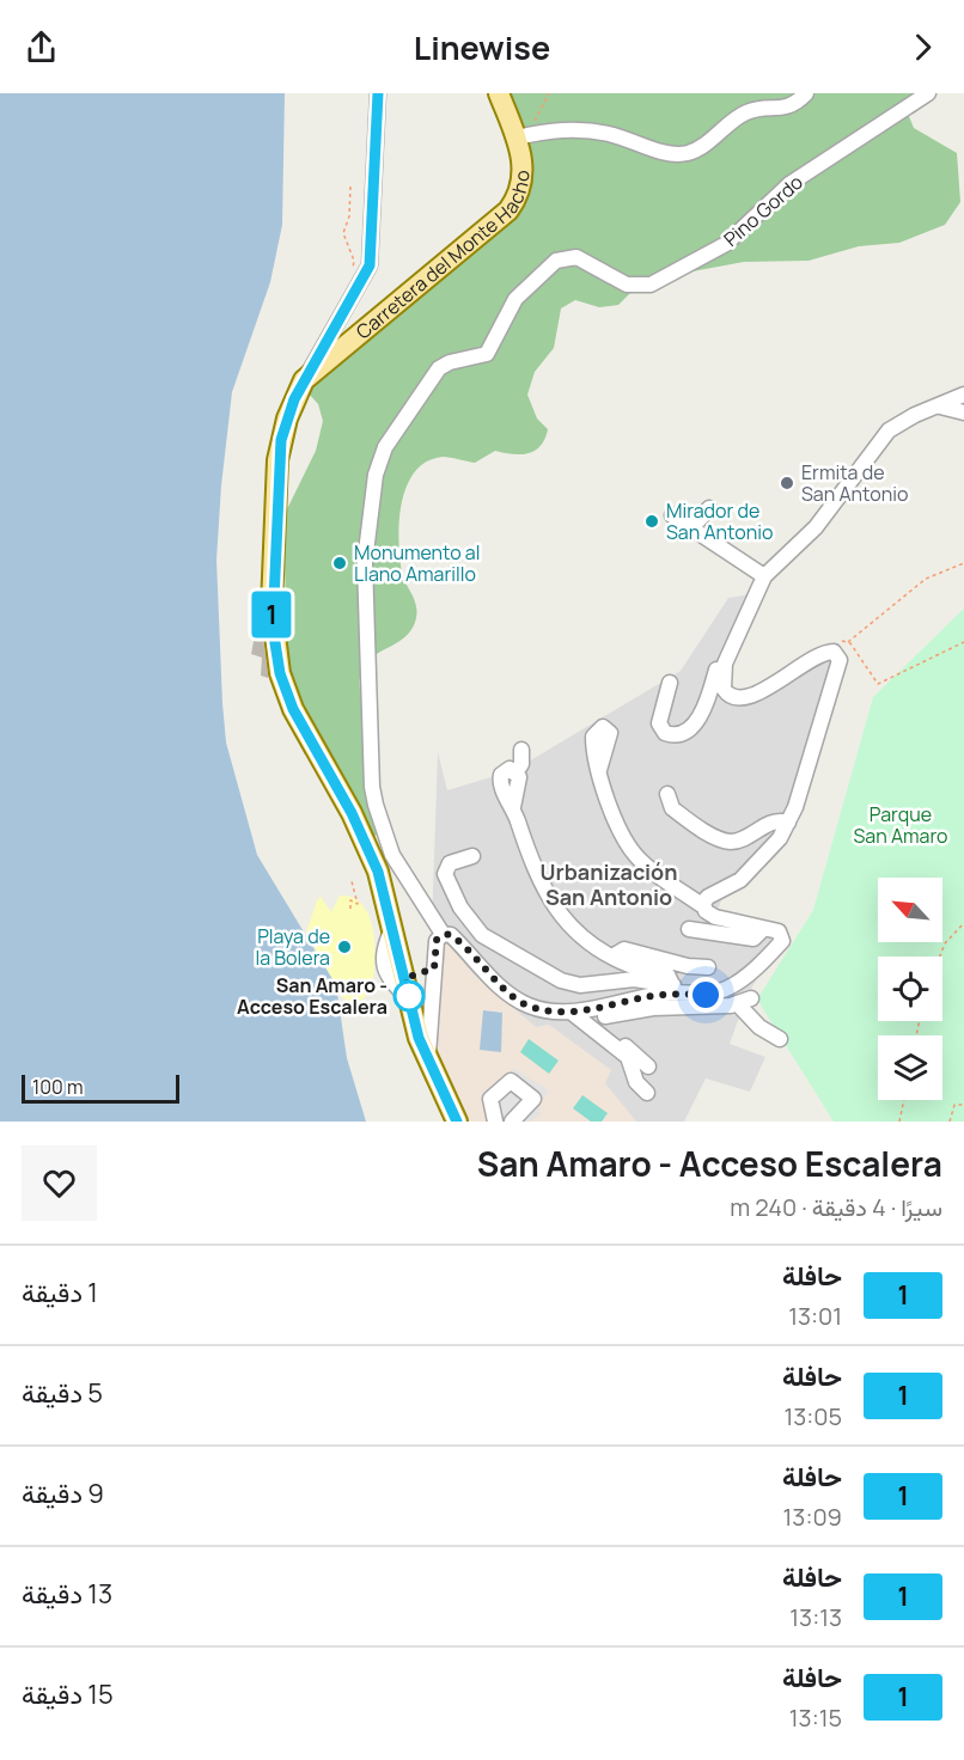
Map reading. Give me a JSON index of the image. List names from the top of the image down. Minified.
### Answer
{"streets":{"main road":["Carretera del Monte Hacho"],"street":["Pino Gordo"]},"districts":["Urbanización San Antonio"],"parks":["Parque San Amaro"],"places":["Ermita de San Antonio","Mirador de San Antonio","Monumento al Llano Amarillo","Playa de la Bolera","San Amaro - Acceso Escalera"],"lines":["bus line 1"],"scale_bar":"100 m","north":"top left","page":{"header":"Linewise","on_map":"1","scale":"100 m","heading":["San Amaro - Acceso Escalera","سيرًا · 4 دقيقة · 240 m"],"list":[{"mark":"1","name":"حافلة","note":"13:01","value":"1 دقيقة"},{"mark":"1","name":"حافلة","note":"13:05","value":"5 دقيقة"},{"mark":"1","name":"حافلة","note":"13:09","value":"9 دقيقة"},{"mark":"1","name":"حافلة","note":"13:13","value":"13 دقيقة"},{"mark":"1","name":"حافلة","note":"13:15","value":"15 دقيقة"}]}}
